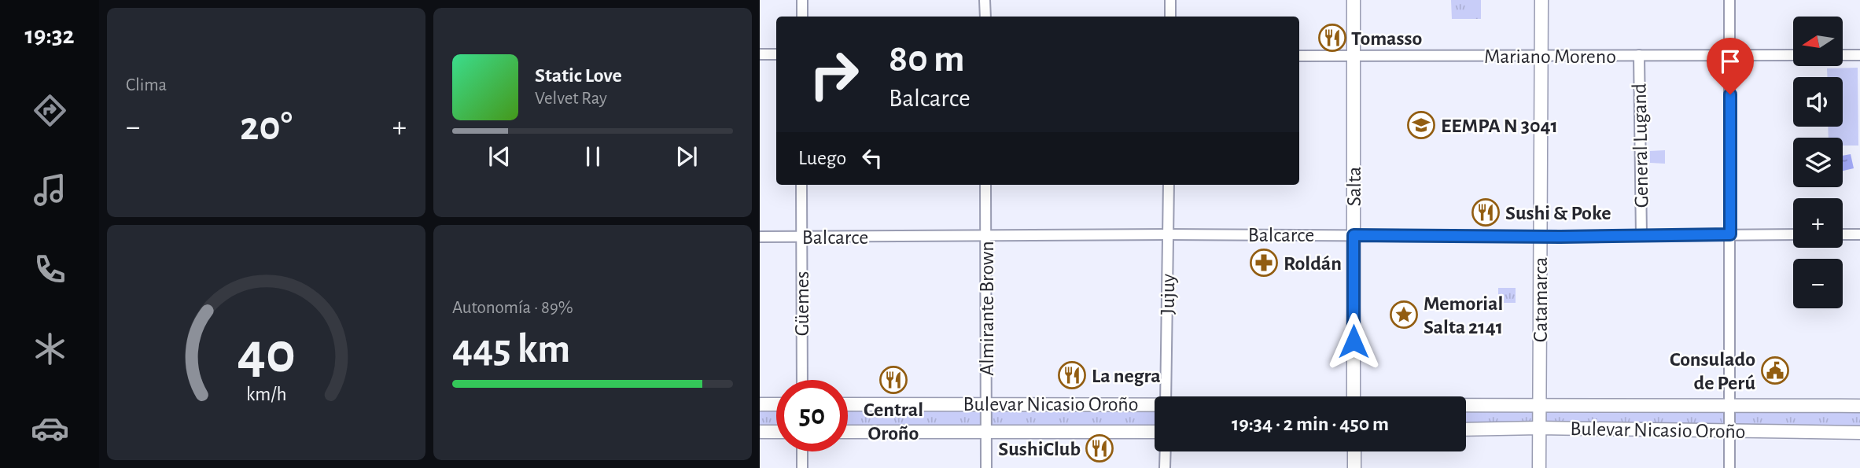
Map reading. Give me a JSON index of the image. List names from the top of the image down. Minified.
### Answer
{"streets":{"main road":["Salta","Catamarca","Bulevar Nicasio Oroño"],"street":["Mariano Moreno","General Lugand","Balcarce","Jujuy","Güemes","Almirante Brown"]},"crossings":[["Mariano Moreno","General Lugand"],["Mariano Moreno","Salta"],["Mariano Moreno","Catamarca"],["General Lugand","Balcarce"],["Salta","Balcarce"],["Balcarce","Jujuy"],["Balcarce","Catamarca"],["Balcarce","Güemes"],["Balcarce","Almirante Brown"],["Catamarca","Bulevar Nicasio Oroño"],["Almirante Brown","Bulevar Nicasio Oroño"]],"places":{"restaurant":["Tomasso","Sushi & Poke","La negra","Central Oroño","SushiClub"],"school or university":["EEMPA N 3041"],"pharmacy":["Roldán"],"place":["Memorial Salta 2141"],"public building":["Consulado de Perú"]},"north":"left","page":{"tabs":"19:32","tile":["Clima",["Autonomía · 89%","445 km"]],"map_buttons":["+","−"],"turn":["80 m","Balcarce"],"song":["Static Love","Velvet Ray"],"heat":["−","20°","+"],"then":"Luego","limit":"50","trip":"19:34 · 2 min · 450 m","gauge":["40","km/h"]}}
